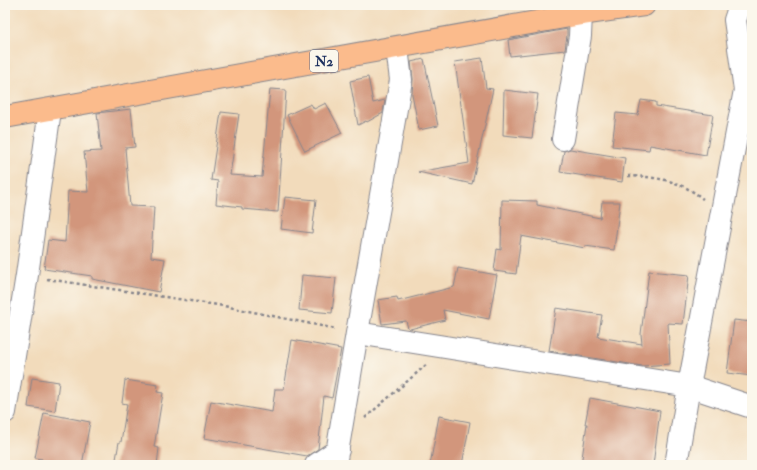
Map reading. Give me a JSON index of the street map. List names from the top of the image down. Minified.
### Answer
{"streets":{"highway":["N2"]}}
